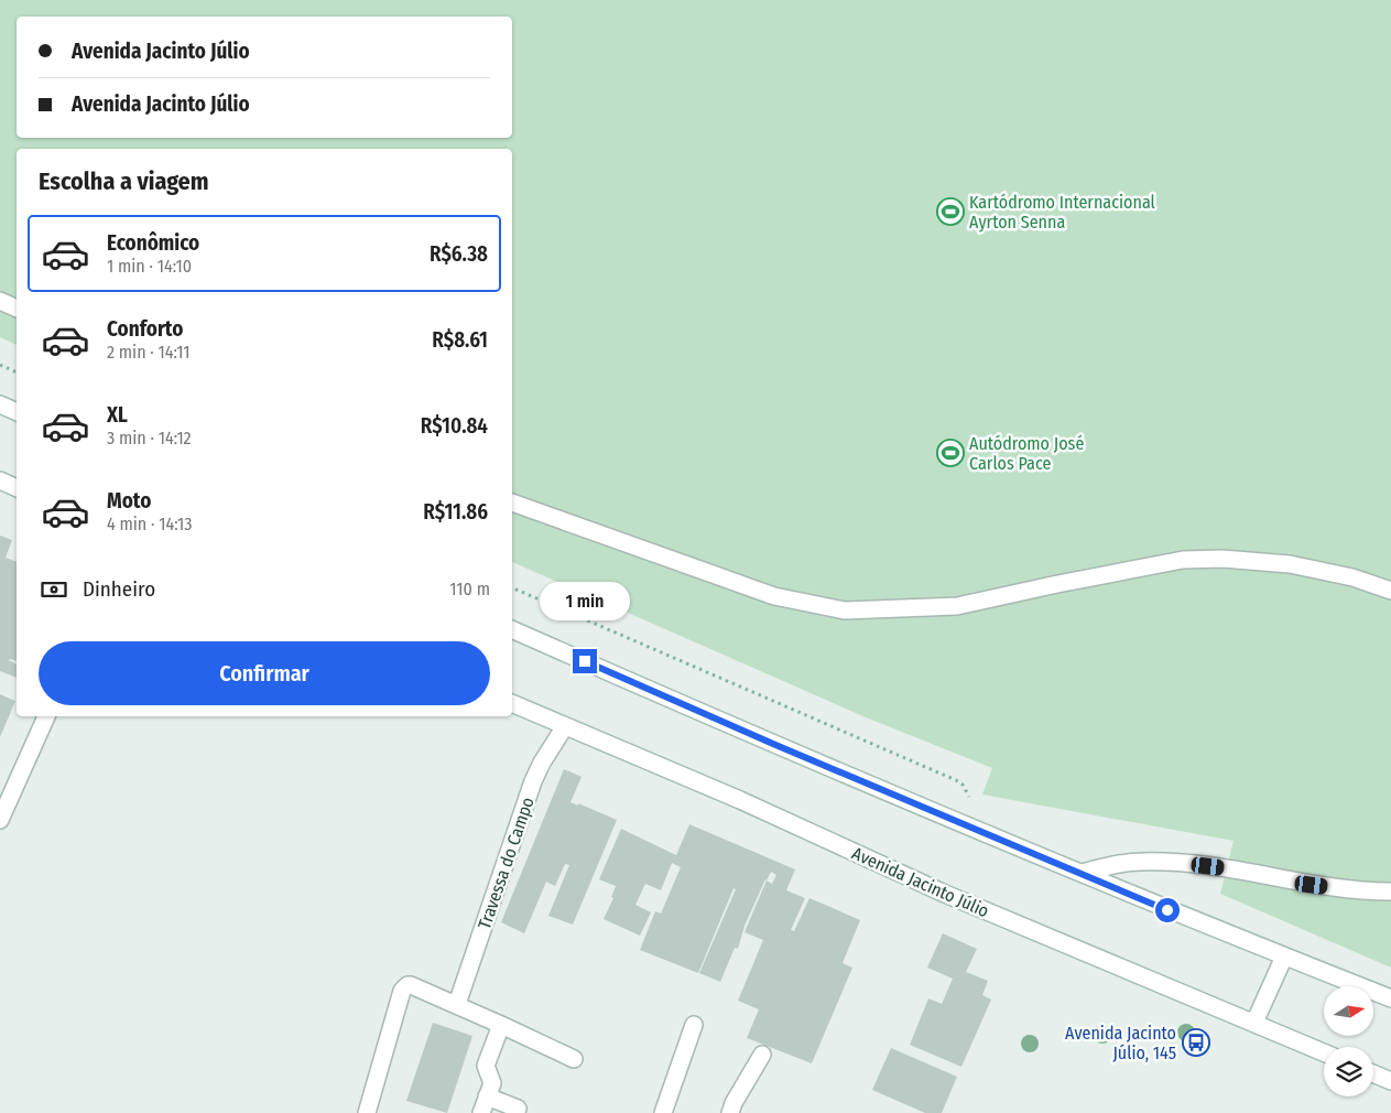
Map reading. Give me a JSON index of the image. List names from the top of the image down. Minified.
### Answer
{"streets":{"street":["Travessa do Campo","Avenida Jacinto Júlio"]},"crossings":[["Travessa do Campo","Avenida Jacinto Júlio"]],"places":{"sports":["Kartódromo Internacional Ayrton Senna","Autódromo José Carlos Pace"],"bus stop":["Avenida Jacinto Júlio, 145"]},"north":"right","page":{"banner":["Avenida Jacinto Júlio","Avenida Jacinto Júlio"],"heading":"Escolha a viagem","list":[{"name":"Econômico","note":"1 min · 14:10","value":"R$6.38"},{"name":"Conforto","note":"2 min · 14:11","value":"R$8.61"},{"name":"XL","note":"3 min · 14:12","value":"R$10.84"},{"name":"Moto","note":"4 min · 14:13","value":"R$11.86"}],"pay":["Dinheiro","110 m"],"bubble":"1 min","buttons":"Confirmar"}}
